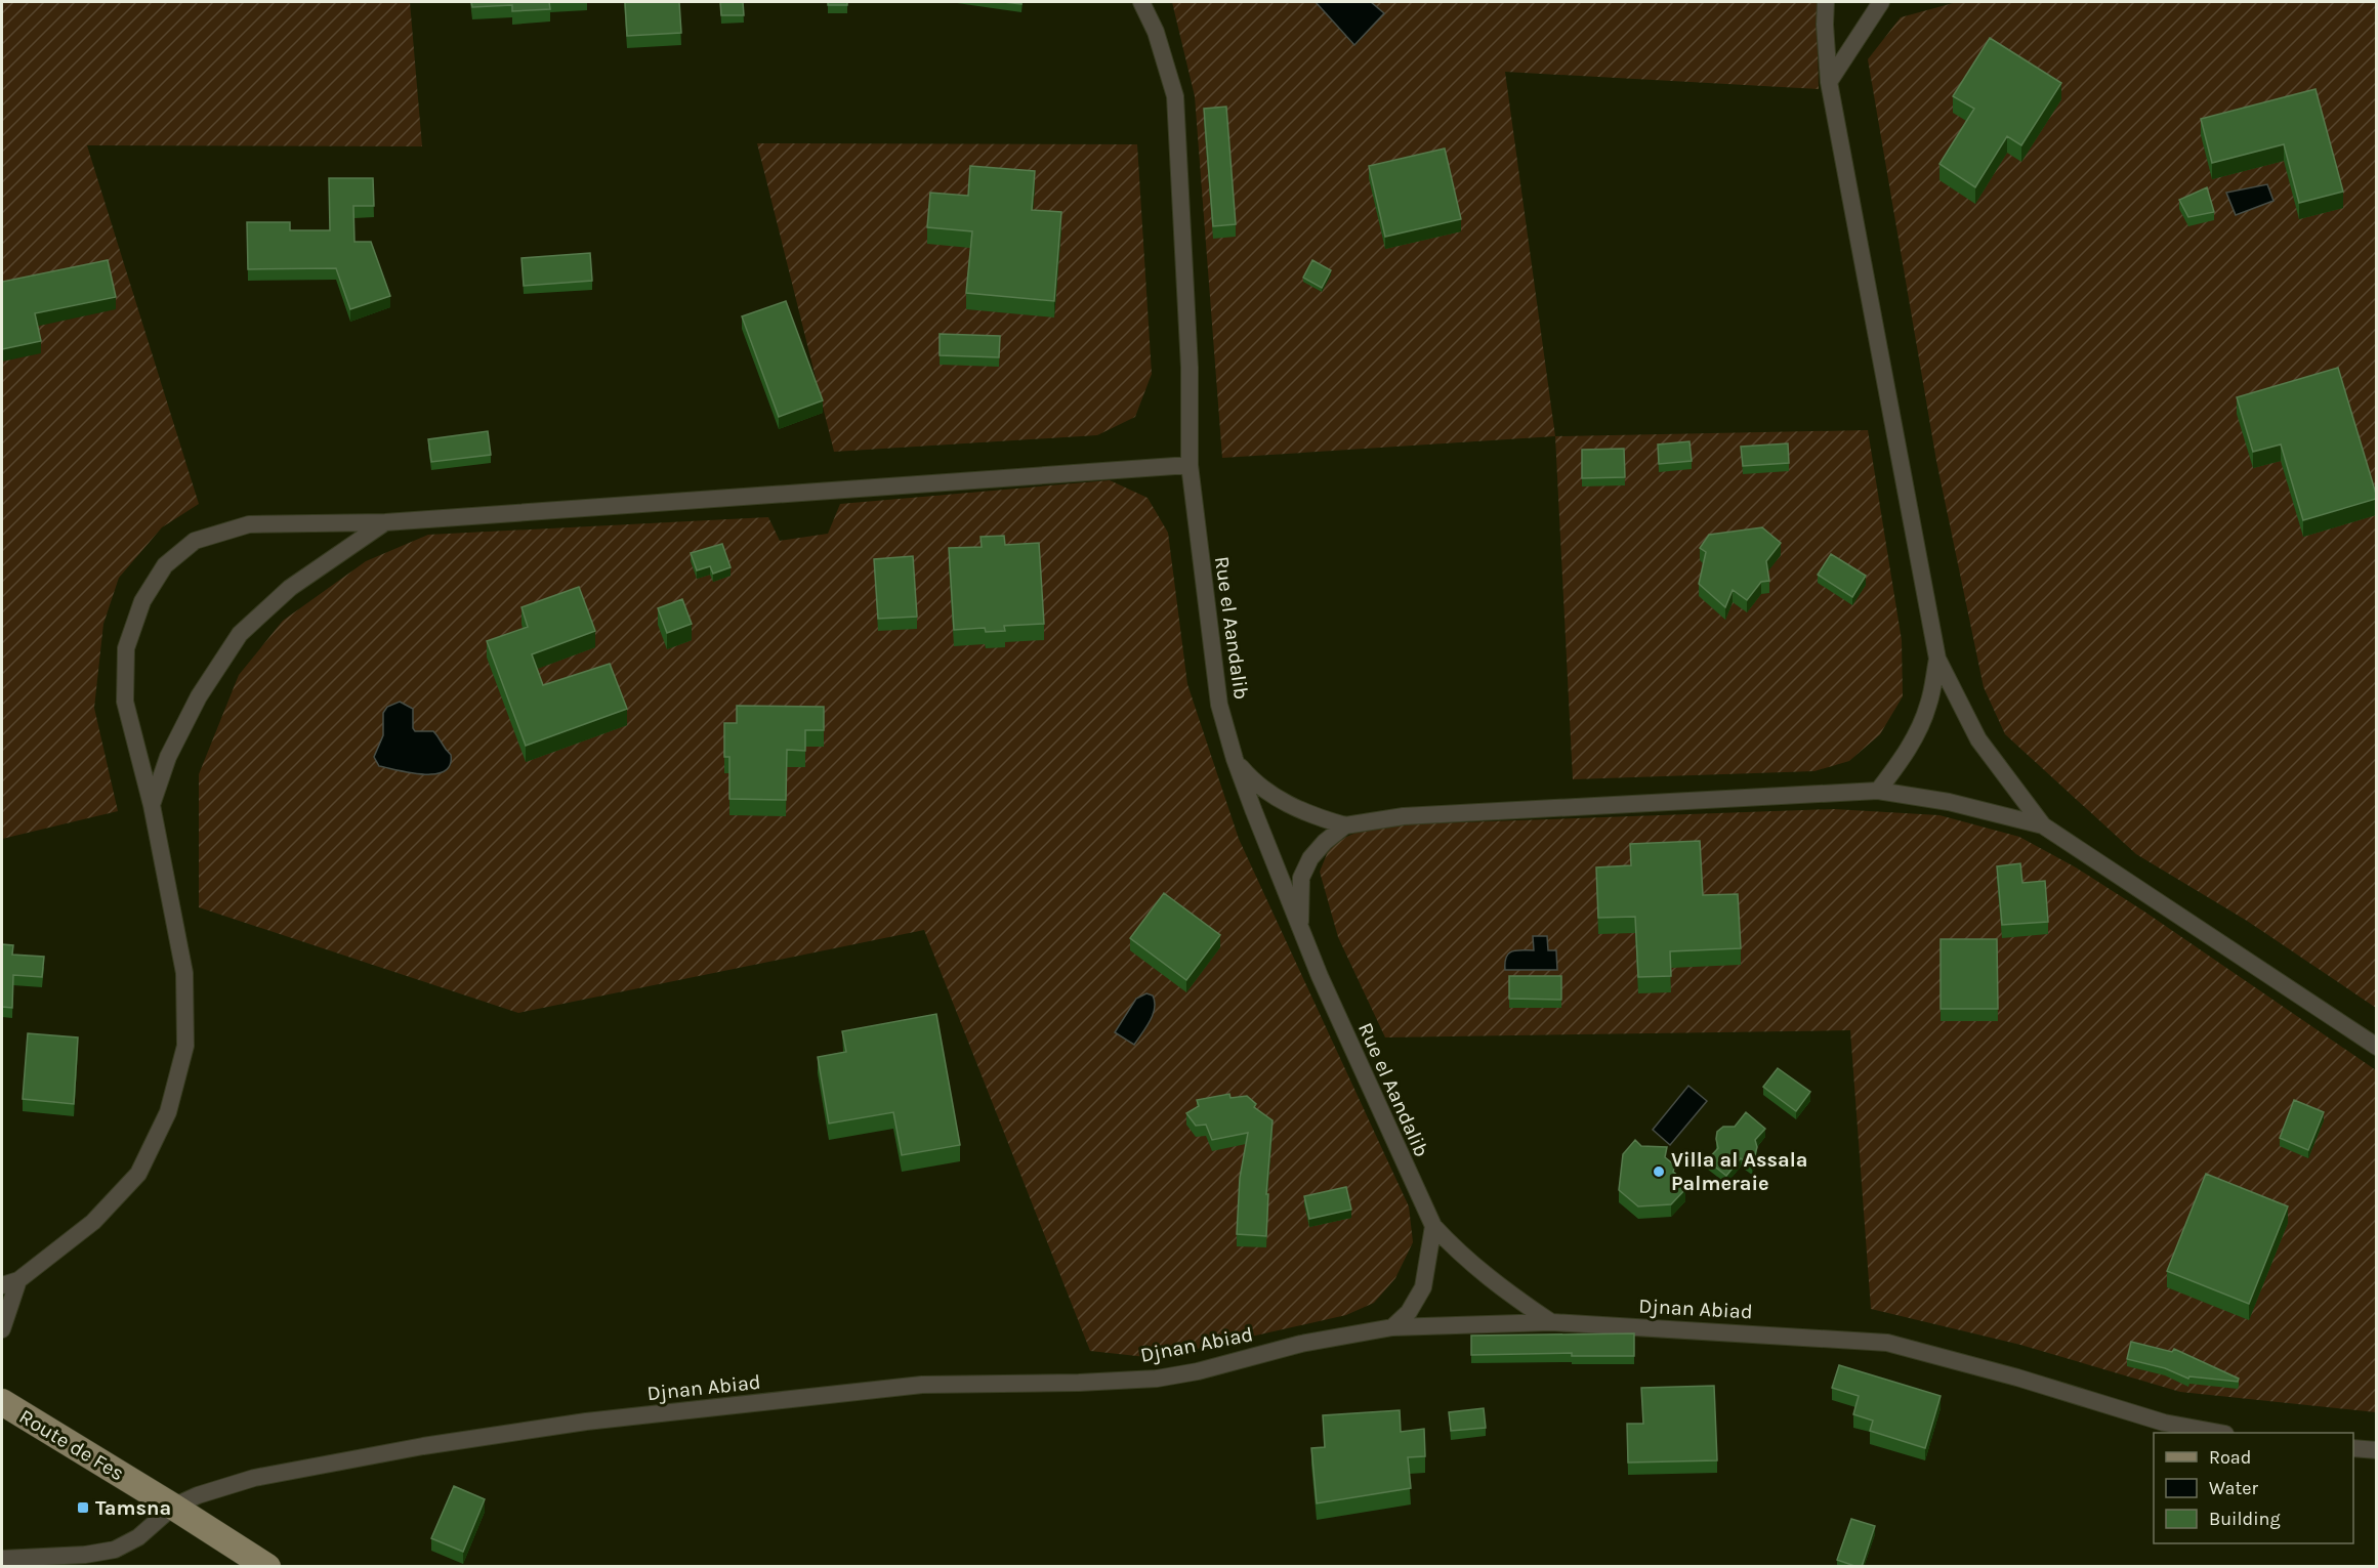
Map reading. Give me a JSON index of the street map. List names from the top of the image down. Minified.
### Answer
{"streets":{"main road":["Route de Fes"],"street":["Rue el Aandalib","Djnan Abiad"]},"crossings":[["Rue el Aandalib","Djnan Abiad"],["Djnan Abiad","Route de Fes"]],"places":{"other":["Villa al Assala Palmeraie"],"transit":["Tamsna"]},"legend":["Road","Water","Building"]}
